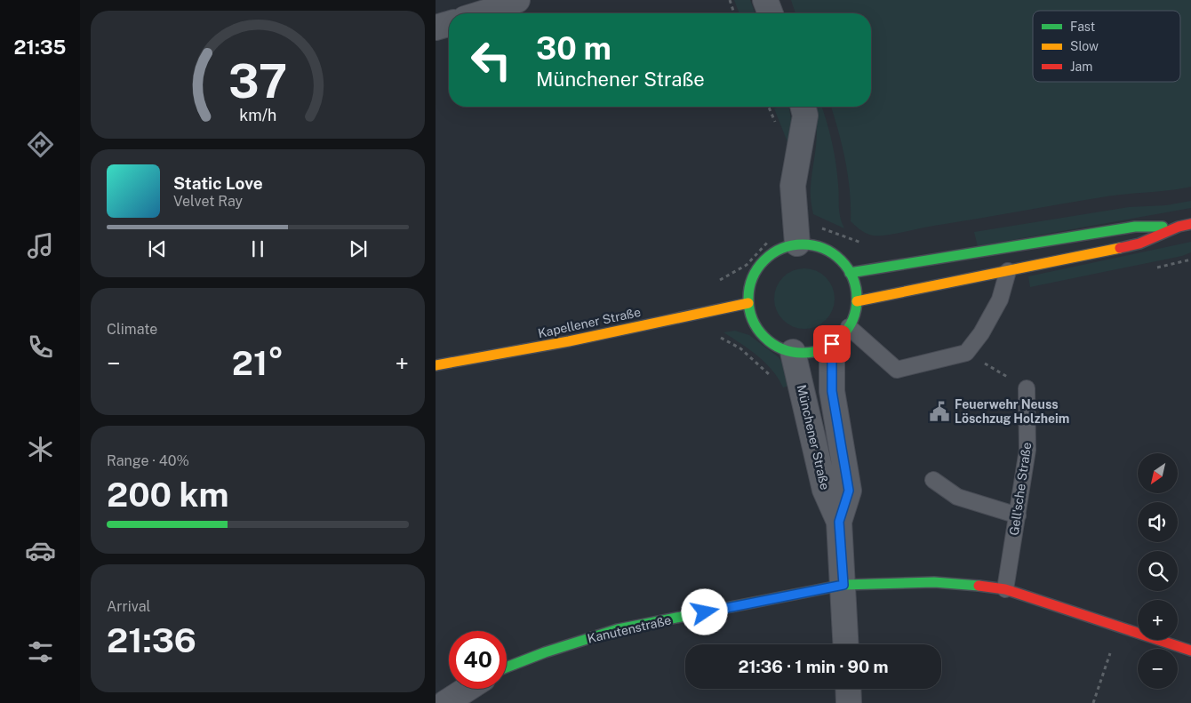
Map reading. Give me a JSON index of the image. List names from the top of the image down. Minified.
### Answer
{"streets":{"main road":["Kapellener Straße","Kanutenstraße"],"street":["Münchener Straße"],"lane":["Gell'sche Straße"]},"crossings":[["Kapellener Straße","Münchener Straße"],["Münchener Straße","Kanutenstraße"]],"places":{"public building":["Feuerwehr Neuss Löschzug Holzheim"]},"legend":["Fast","Slow","Jam"],"north":"bottom left","page":{"tabs":"21:35","turn":["30 m","Münchener Straße"],"song":["Static Love","Velvet Ray"],"tile":["Climate",["Range · 40%","200 km"],["Arrival","21:36"]],"heat":["−","21°","+"],"map_buttons":["+","−"],"limit":"40","trip":"21:36 · 1 min · 90 m","gauge":["37","km/h"]}}
